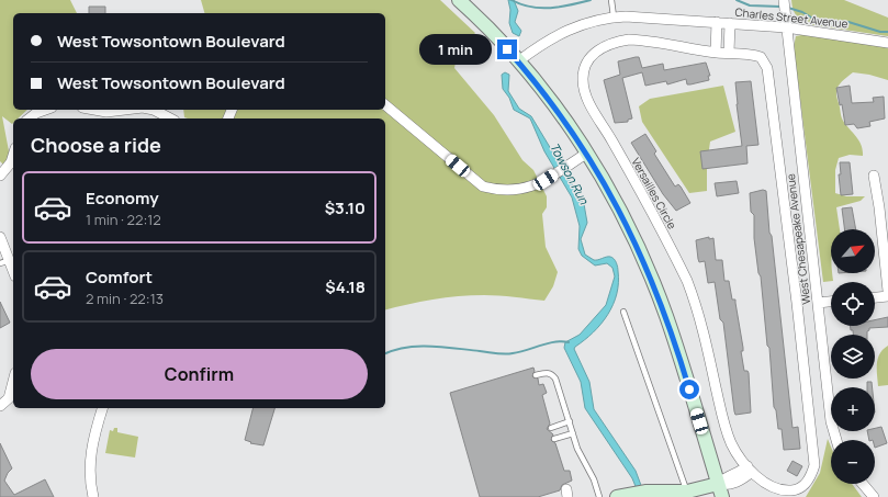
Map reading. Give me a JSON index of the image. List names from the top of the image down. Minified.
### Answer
{"streets":{"street":["Charles Street Avenue","Versailles Circle","West Chesapeake Avenue"]},"crossings":[["Charles Street Avenue","West Chesapeake Avenue"]],"water":["Towson Run"],"north":"top right","page":{"banner":["West Towsontown Boulevard","West Towsontown Boulevard"],"bubble":"1 min","heading":"Choose a ride","list":[{"name":"Economy","note":"1 min · 22:12","value":"$3.10"},{"name":"Comfort","note":"2 min · 22:13","value":"$4.18"}],"map_buttons":["+","−"],"buttons":"Confirm"}}
